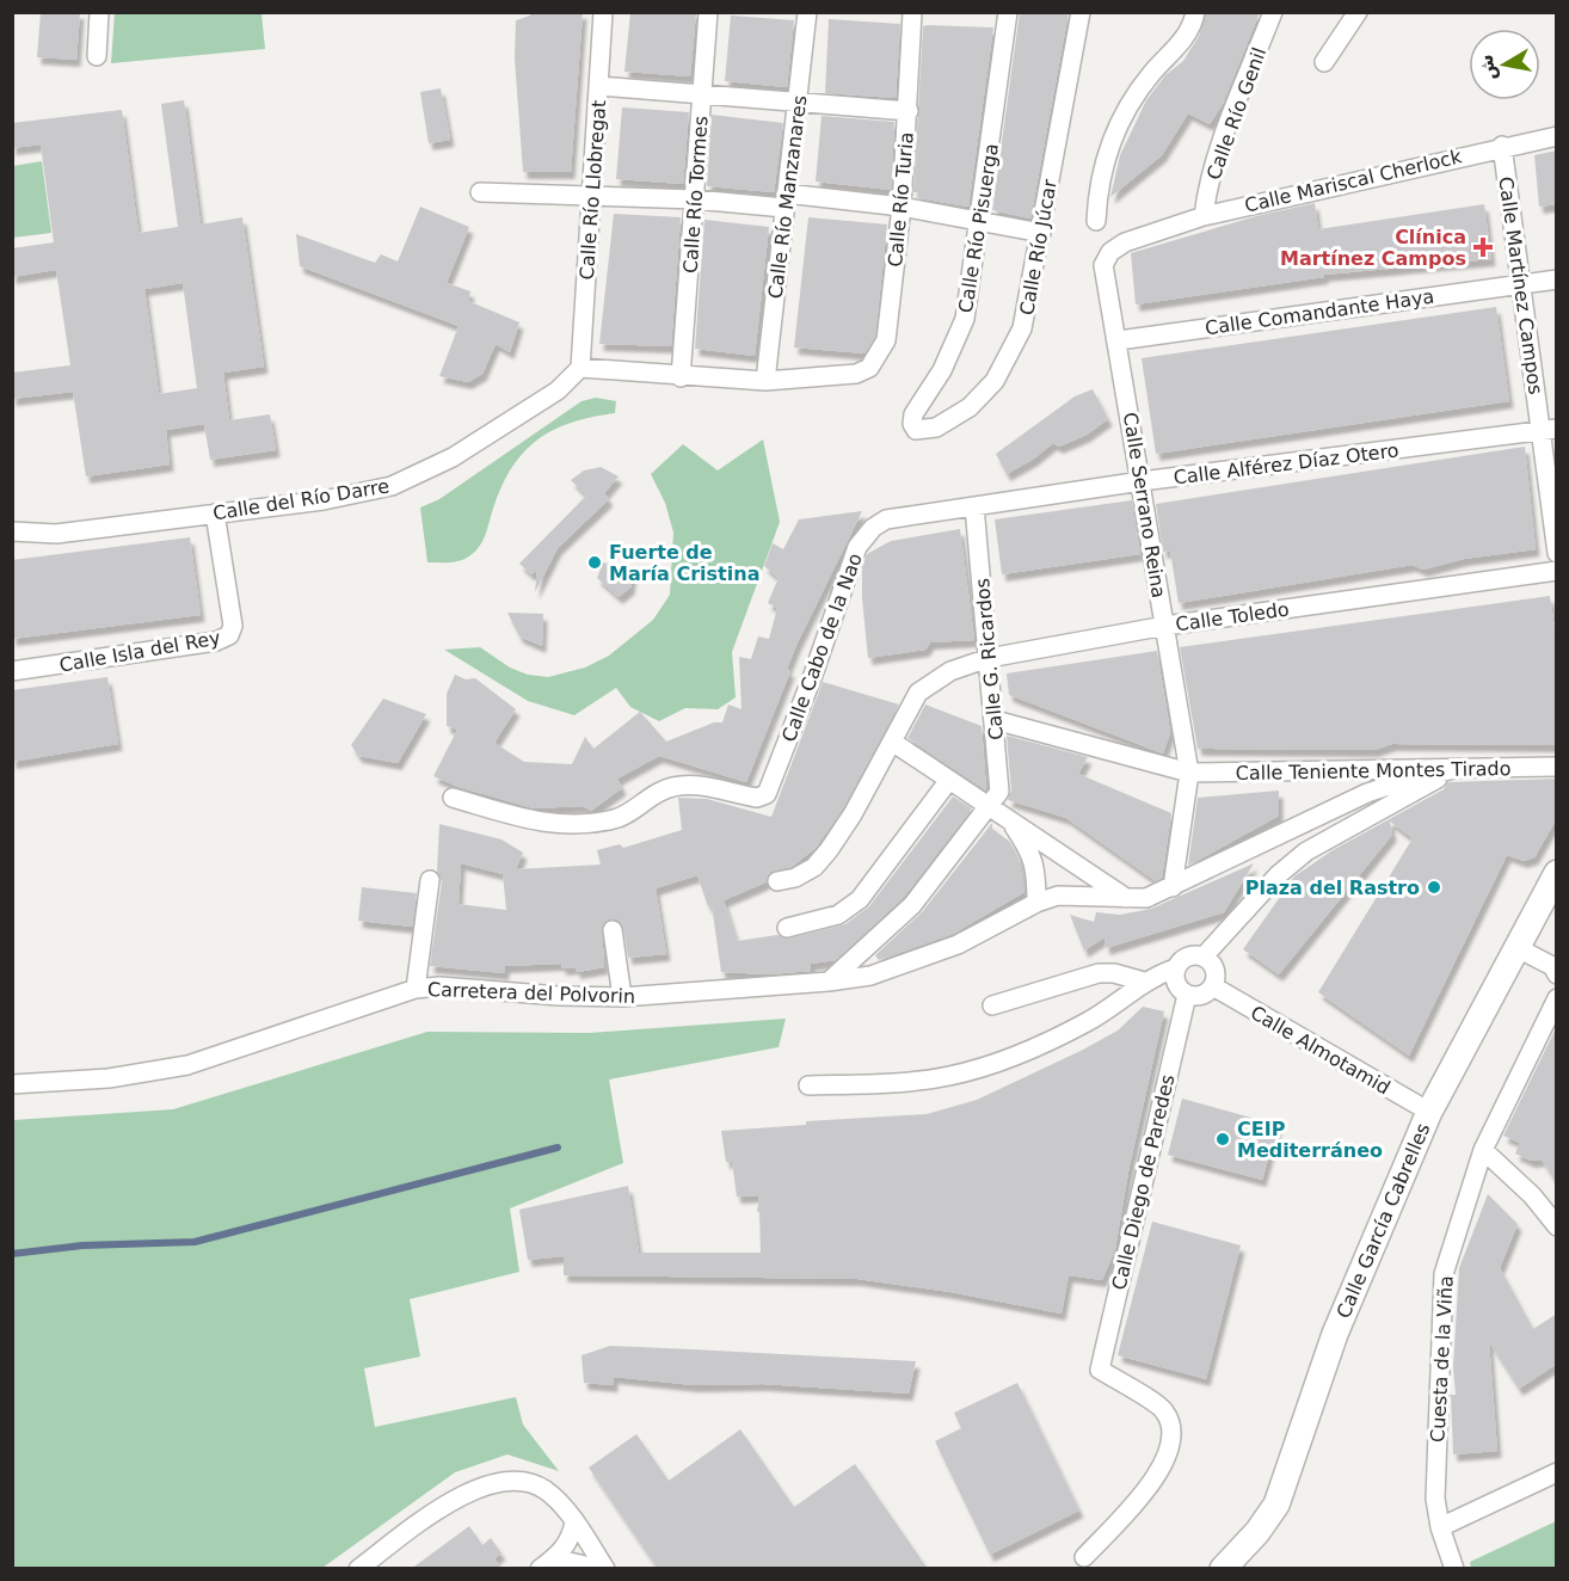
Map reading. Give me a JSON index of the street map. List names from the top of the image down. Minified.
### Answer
{"streets":{"main road":["Calle García Cabrelles"],"street":["Calle Río Genil","Calle Mariscal Cherlock","Calle Río Llobregat","Calle Río Tormes","Calle Río Manzanares","Calle Río Turia","Calle Río Pisuerga","Calle Río Júcar","Calle Martínez Campos","Calle Comandante Haya","Calle Alférez Díaz Otero","Calle del Río Darre","Calle Serrano Reina","Calle Toledo","Calle Cabo de la Nao","Calle Isla del Rey","Calle G. Ricardos","Calle Teniente Montes Tirado","Carretera del Polvorin","Calle Almotamid","Calle Diego de Paredes","Cuesta de la Viña"]},"crossings":[["Calle Río Genil","Calle Mariscal Cherlock"],["Calle Mariscal Cherlock","Calle Martínez Campos"],["Calle Mariscal Cherlock","Calle Serrano Reina"],["Calle Río Llobregat","Calle del Río Darre"],["Calle Río Manzanares","Calle Río Turia"],["Calle Río Pisuerga","Calle Río Júcar"],["Calle Martínez Campos","Calle Comandante Haya"],["Calle Martínez Campos","Calle Alférez Díaz Otero"],["Calle Comandante Haya","Calle Serrano Reina"],["Calle Alférez Díaz Otero","Calle Serrano Reina"],["Calle Alférez Díaz Otero","Calle Cabo de la Nao"],["Calle Alférez Díaz Otero","Calle G. Ricardos"],["Calle del Río Darre","Calle Isla del Rey"],["Calle Serrano Reina","Calle Toledo"],["Calle Serrano Reina","Calle Teniente Montes Tirado"],["Calle Serrano Reina","Carretera del Polvorin"],["Calle Toledo","Calle G. Ricardos"],["Calle Cabo de la Nao","Calle G. Ricardos"],["Calle G. Ricardos","Calle Teniente Montes Tirado"],["Calle G. Ricardos","Carretera del Polvorin"],["Calle Teniente Montes Tirado","Carretera del Polvorin"],["Calle Almotamid","Calle Diego de Paredes"],["Calle Almotamid","Calle García Cabrelles"]],"places":{"health":["Clínica Martínez Campos"],"other":["Fuerte de María Cristina","Plaza del Rastro","CEIP Mediterráneo"]},"north":"left"}
